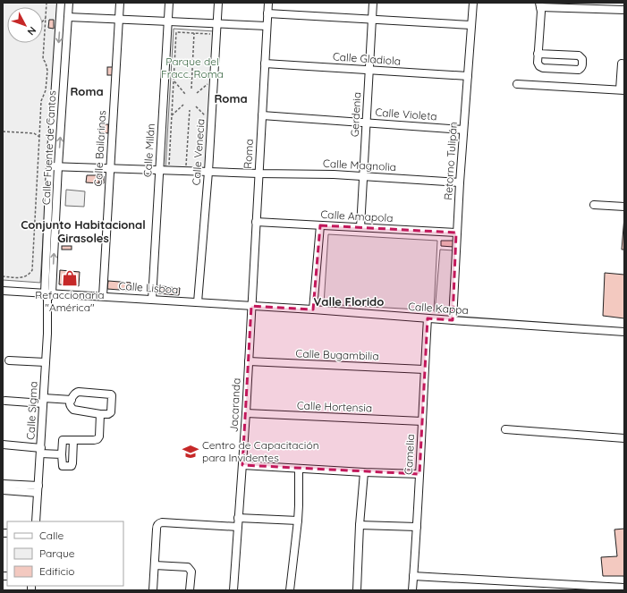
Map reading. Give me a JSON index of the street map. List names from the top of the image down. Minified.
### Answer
{"streets":{"street":["Calle Gladiola","Gerdenia","Calle Violeta","Calle Fuente de Cantos","Calle Bailarinas","Calle Milán","Calle Venecia","Roma","Retorno Tulipán","Calle Magnolia","Calle Amapola","Calle Lisboa","Calle Kappa","Calle Bugambilia","Jacaranda","Calle Hortensia","Calle Sigma","Camelia"]},"crossings":[["Calle Gladiola","Gerdenia"],["Calle Gladiola","Roma"],["Calle Gladiola","Retorno Tulipán"],["Gerdenia","Calle Violeta"],["Gerdenia","Calle Magnolia"],["Gerdenia","Calle Amapola"],["Calle Violeta","Roma"],["Calle Violeta","Retorno Tulipán"],["Calle Fuente de Cantos","Calle Magnolia"],["Calle Fuente de Cantos","Calle Lisboa"],["Calle Fuente de Cantos","Calle Sigma"],["Calle Bailarinas","Calle Magnolia"],["Calle Bailarinas","Calle Lisboa"],["Calle Milán","Calle Magnolia"],["Calle Milán","Calle Lisboa"],["Calle Venecia","Calle Magnolia"],["Calle Venecia","Calle Lisboa"],["Roma","Calle Magnolia"],["Roma","Calle Amapola"],["Roma","Calle Lisboa"],["Roma","Calle Kappa"],["Roma","Jacaranda"],["Retorno Tulipán","Calle Magnolia"],["Retorno Tulipán","Calle Amapola"],["Retorno Tulipán","Calle Kappa"],["Calle Lisboa","Calle Kappa"],["Calle Lisboa","Jacaranda"],["Calle Lisboa","Calle Sigma"],["Calle Kappa","Jacaranda"],["Calle Kappa","Camelia"],["Calle Bugambilia","Jacaranda"],["Calle Bugambilia","Camelia"],["Jacaranda","Calle Hortensia"],["Calle Hortensia","Camelia"]],"districts":["Roma","Roma","Conjunto Habitacional Girasoles","Valle Florido"],"parks":["Parque del Fracc. Roma"],"places":{"shop":["Refaccionaria \"América\""],"school or university":["Centro de Capacitación para Invidentes"]},"legend":["Calle","Parque","Edificio"],"north":"bottom right"}
